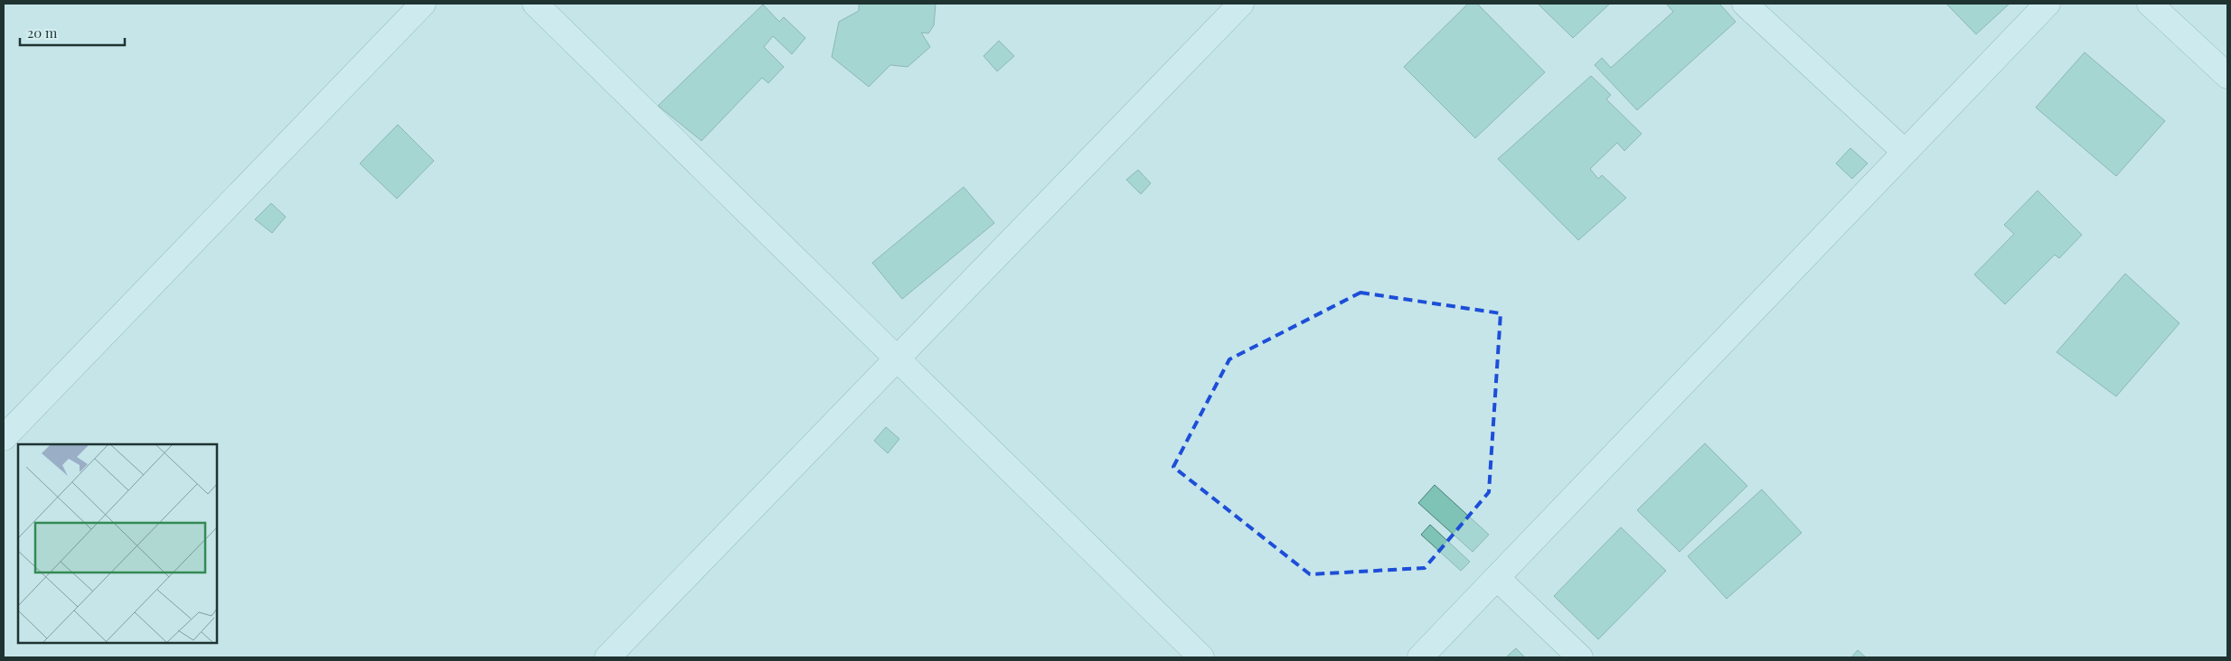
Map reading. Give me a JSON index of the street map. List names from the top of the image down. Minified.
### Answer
{"scale_bar":"20 m"}
